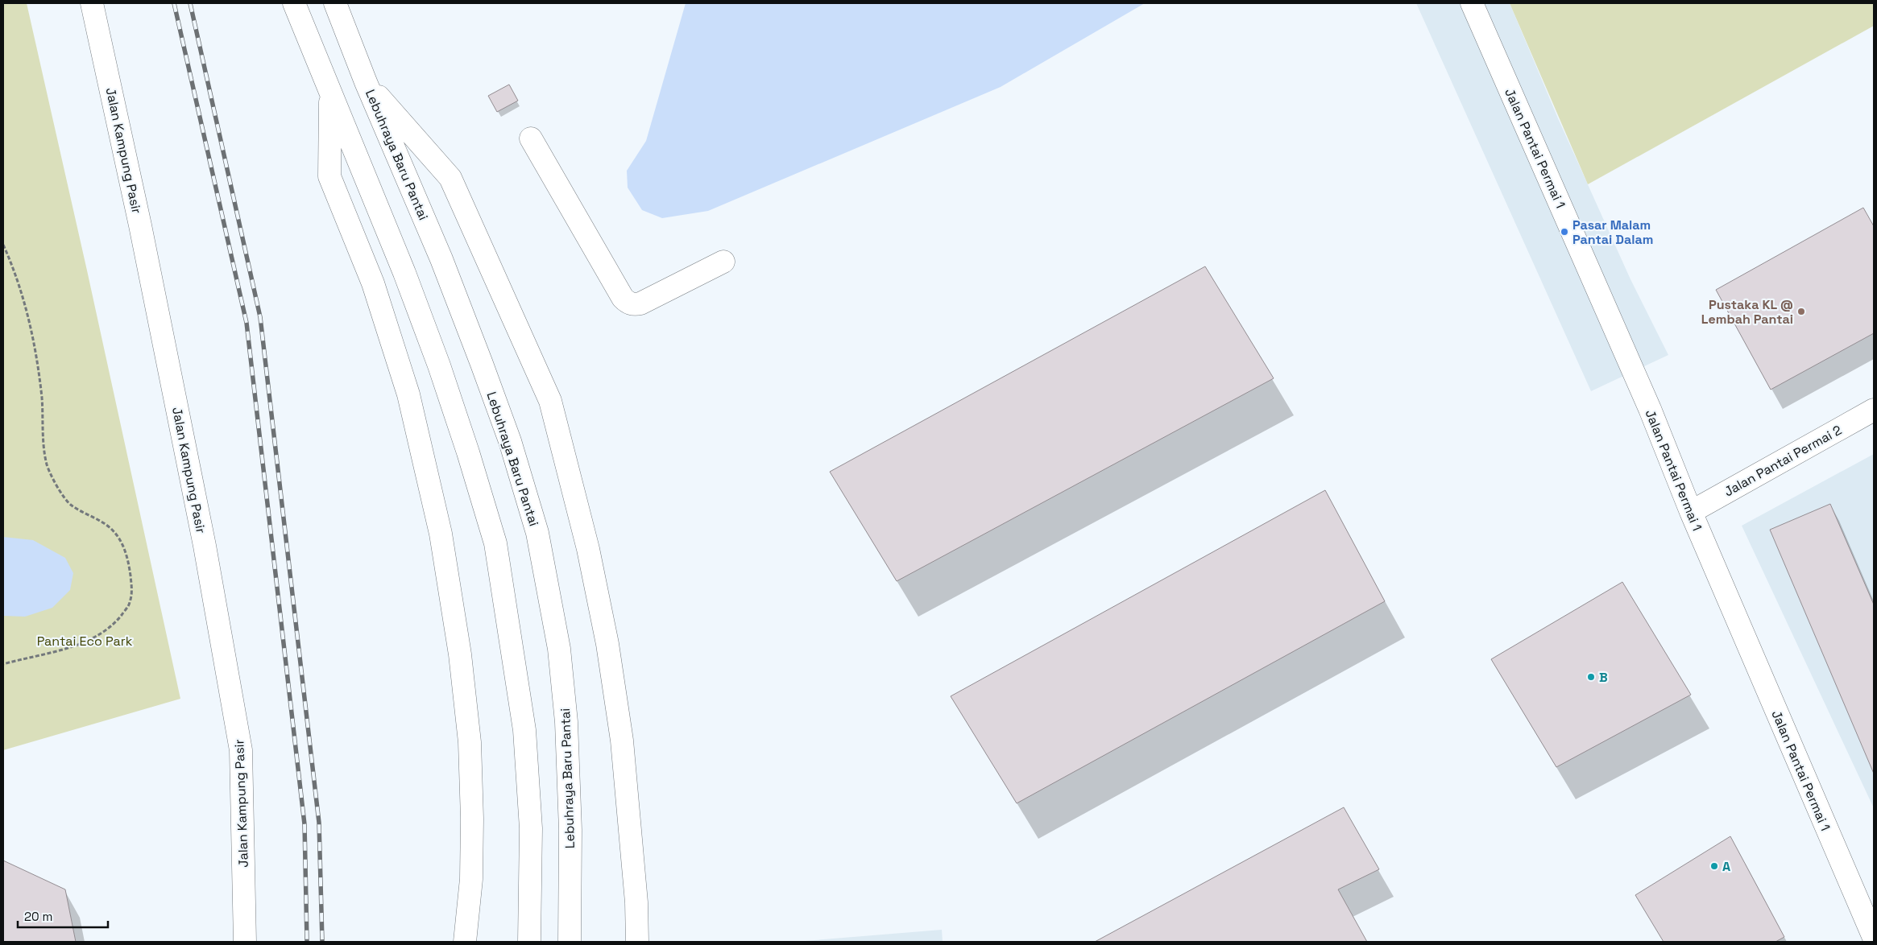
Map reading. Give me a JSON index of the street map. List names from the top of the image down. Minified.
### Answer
{"streets":{"main road":["Jalan Pantai Permai 1","Jalan Kampung Pasir","Lebuhraya Baru Pantai","Jalan Pantai Permai 2"]},"crossings":[["Jalan Pantai Permai 1","Jalan Pantai Permai 2"]],"parks":["Pantai Eco Park"],"places":["Pasar Malam Pantai Dalam","Pustaka KL @ Lembah Pantai","B","A"],"scale_bar":"20 m"}
